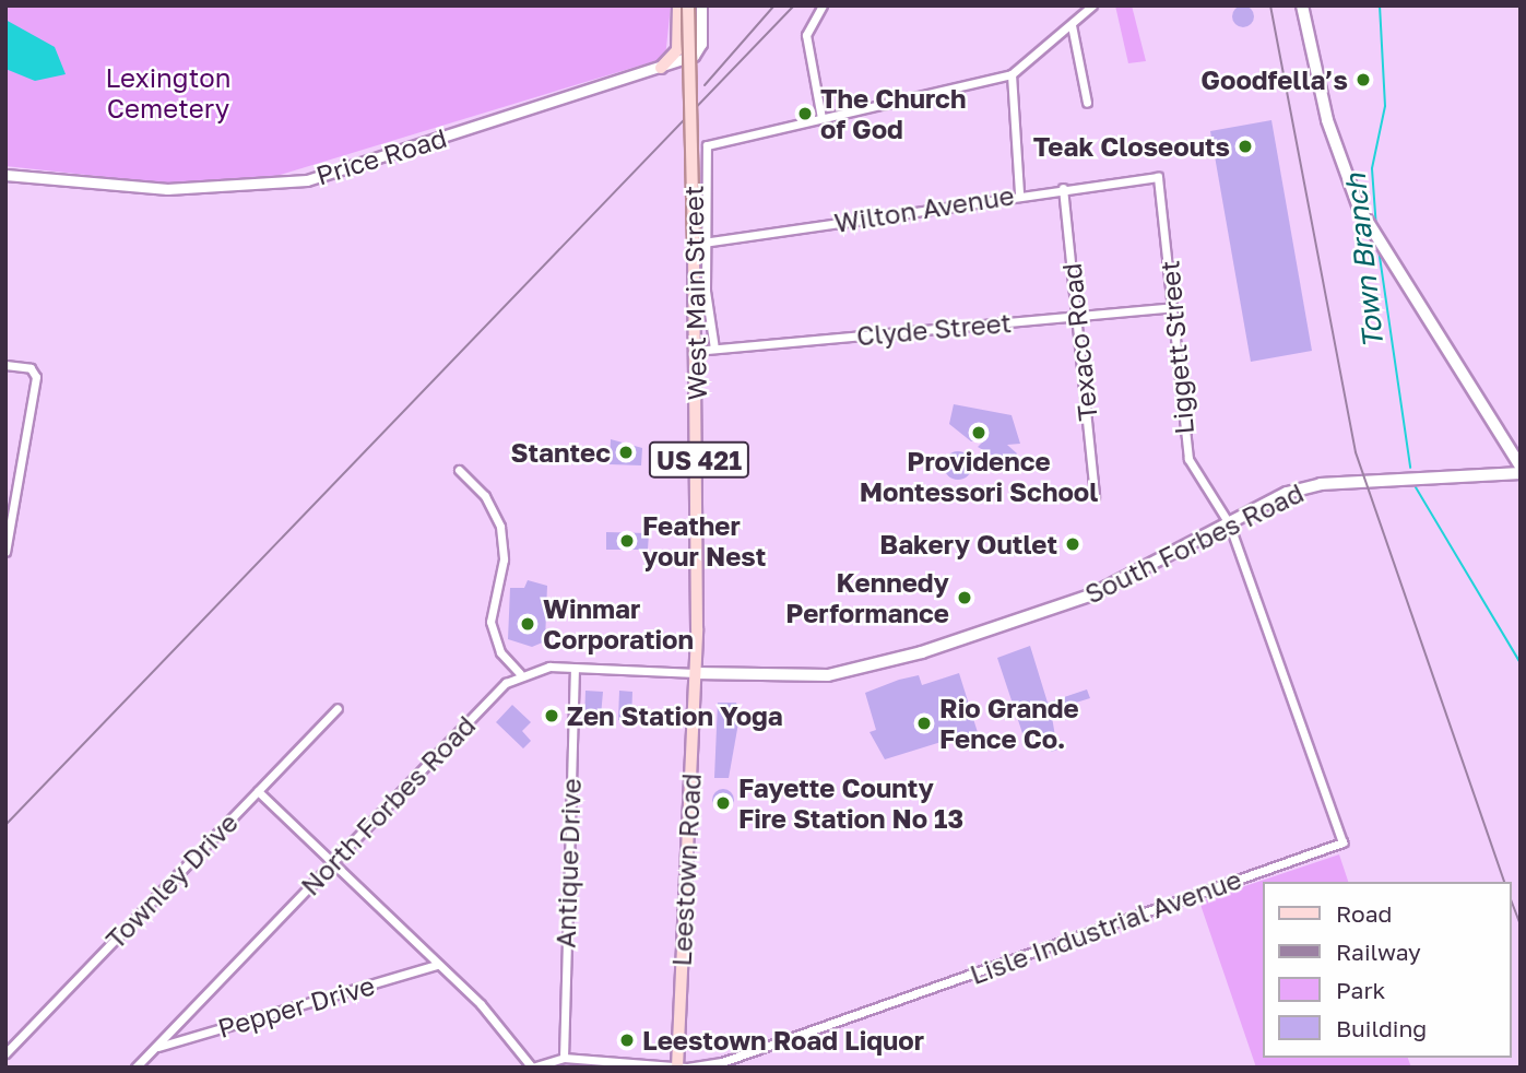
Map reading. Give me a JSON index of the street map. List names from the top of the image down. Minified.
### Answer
{"streets":{"main road":["West Main Street","US 421","South Forbes Road","Leestown Road"],"street":["Price Road","Wilton Avenue","Clyde Street","Texaco Road","Liggett Street","North Forbes Road","Antique Drive","Townley Drive","Lisle Industrial Avenue","Pepper Drive"]},"crossings":[["Wilton Avenue","West Main Street"],["Wilton Avenue","Texaco Road"],["Wilton Avenue","Liggett Street"],["West Main Street","Clyde Street"],["West Main Street","South Forbes Road"],["West Main Street","Leestown Road"],["Clyde Street","Texaco Road"],["Clyde Street","Liggett Street"],["Liggett Street","South Forbes Road"],["Liggett Street","Lisle Industrial Avenue"],["South Forbes Road","Leestown Road"],["South Forbes Road","Lisle Industrial Avenue"],["North Forbes Road","Pepper Drive"],["Leestown Road","Lisle Industrial Avenue"]],"water":["Town Branch"],"parks":["Lexington Cemetery"],"places":["Goodfella’s","The Church of God","Teak Closeouts","Providence Montessori School","Stantec","Feather your Nest","Bakery Outlet","Kennedy Performance","Winmar Corporation","Zen Station Yoga","Rio Grande Fence Co.","Fayette County Fire Station No 13","Leestown Road Liquor"],"legend":["Road","Railway","Park","Building"]}
